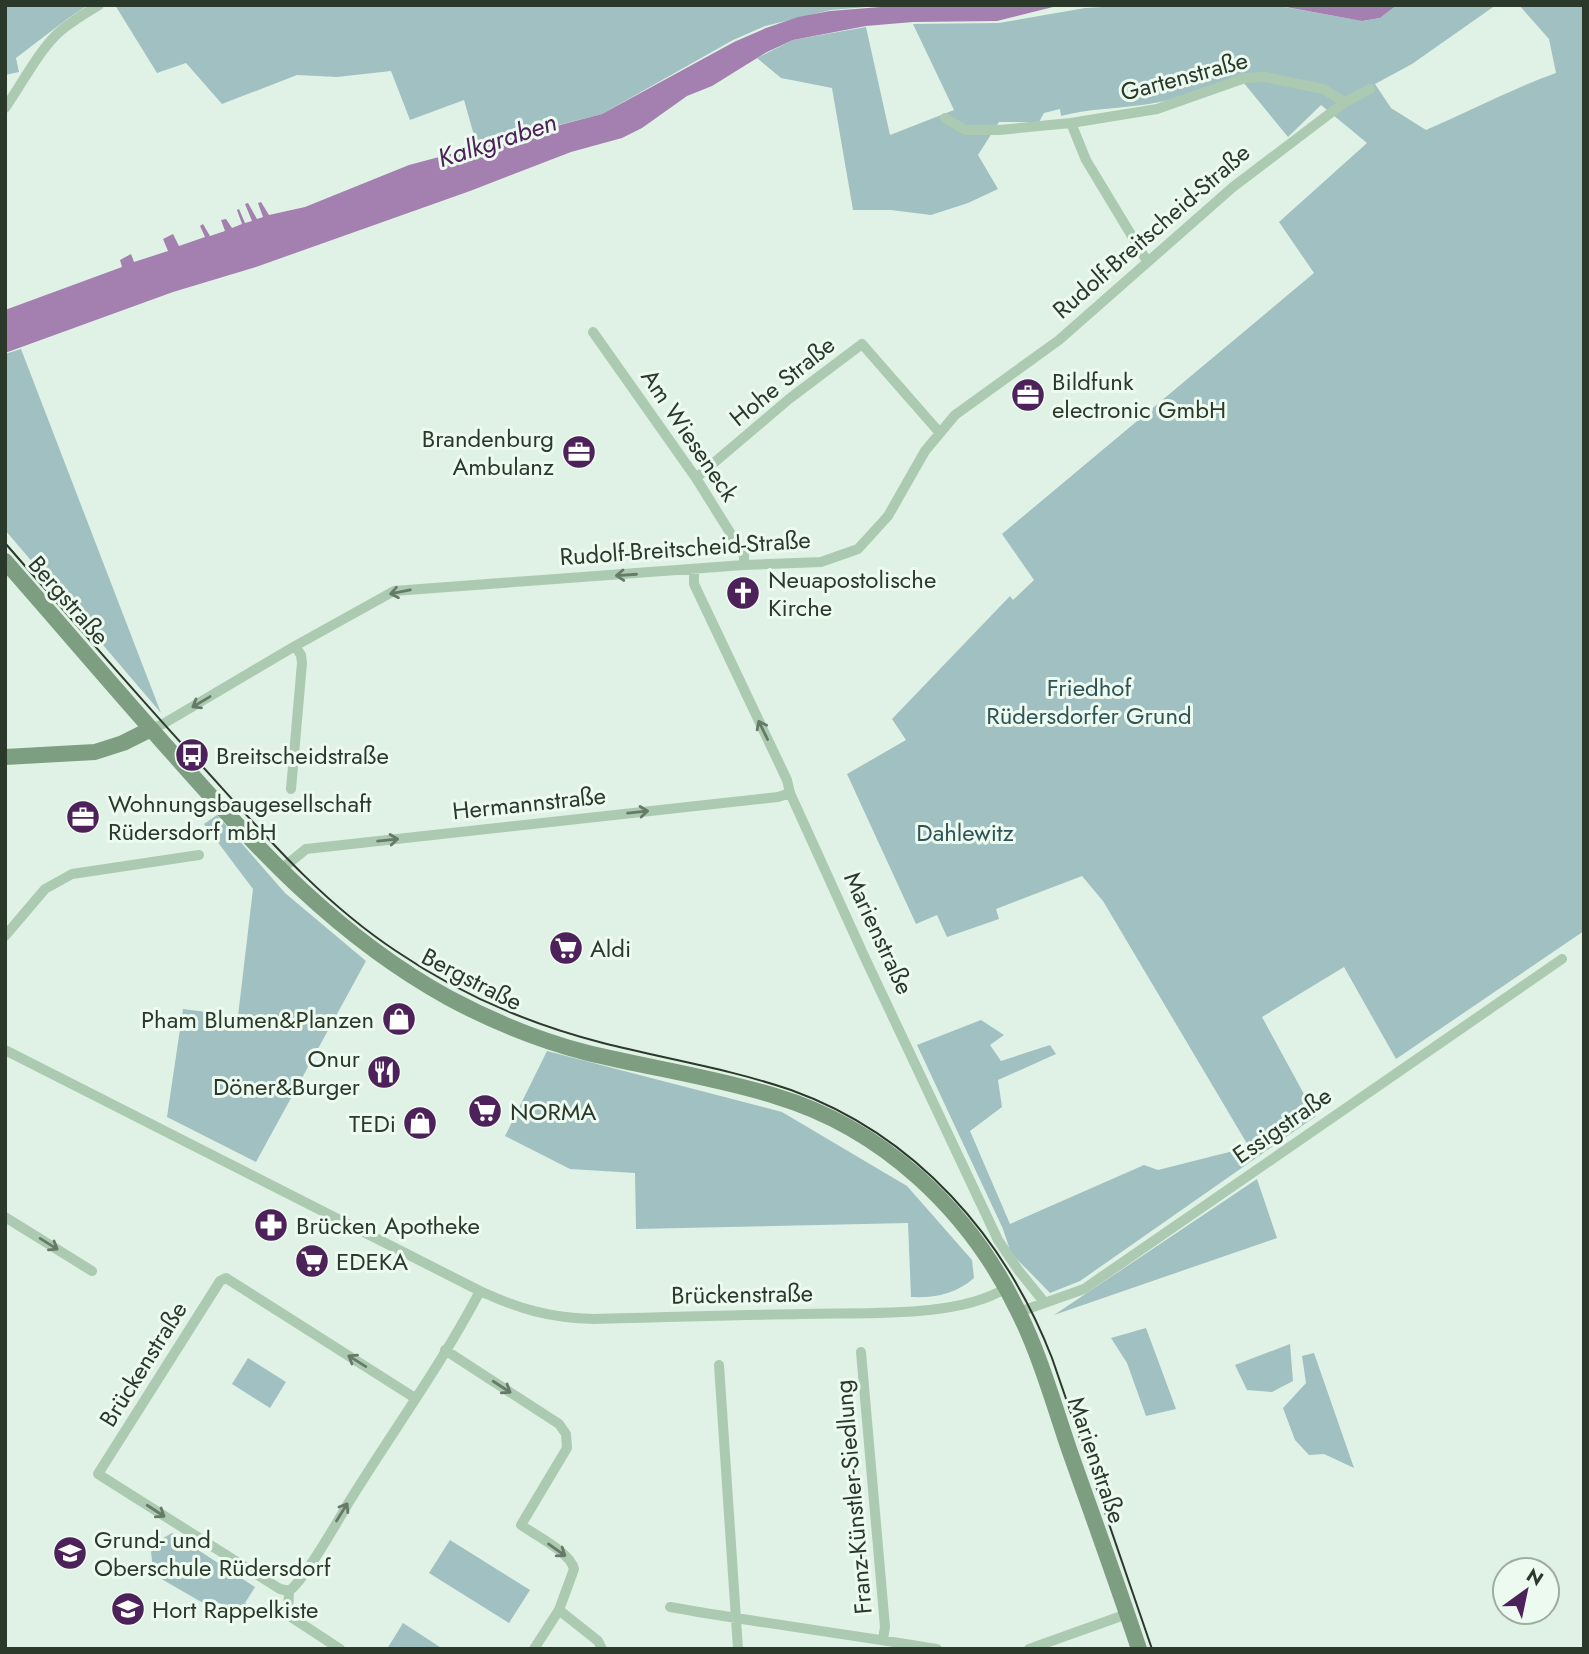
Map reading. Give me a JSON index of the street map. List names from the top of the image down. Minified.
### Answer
{"streets":{"street":["Gartenstraße","Rudolf-Breitscheid-Straße","Hohe Straße","Am Wieseneck","Bergstraße","Hermannstraße","Marienstraße","Essigstraße","Brückenstraße","Franz-Künstler-Siedlung"]},"crossings":[["Gartenstraße","Rudolf-Breitscheid-Straße"],["Rudolf-Breitscheid-Straße","Hohe Straße"],["Rudolf-Breitscheid-Straße","Am Wieseneck"],["Rudolf-Breitscheid-Straße","Bergstraße"],["Rudolf-Breitscheid-Straße","Marienstraße"],["Hohe Straße","Am Wieseneck"],["Bergstraße","Hermannstraße"],["Bergstraße","Marienstraße"],["Bergstraße","Brückenstraße"],["Hermannstraße","Marienstraße"],["Marienstraße","Essigstraße"],["Marienstraße","Brückenstraße"]],"one_way":["Rudolf-Breitscheid-Straße","Hermannstraße"],"water":["Kalkgraben"],"parks":["Friedhof Rüdersdorfer Grund","Dahlewitz"],"places":{"office":["Bildfunk electronic GmbH","Brandenburg Ambulanz","Wohnungsbaugesellschaft Rüdersdorf mbH"],"church":["Neuapostolische Kirche"],"bus stop":["Breitscheidstraße"],"supermarket":["Aldi","NORMA","EDEKA"],"shop":["Pham Blumen&Planzen","TEDi"],"restaurant":["Onur Döner&Burger"],"pharmacy":["Brücken Apotheke"],"school or university":["Grund- und Oberschule Rüdersdorf","Hort Rappelkiste"]},"north":"top right"}
